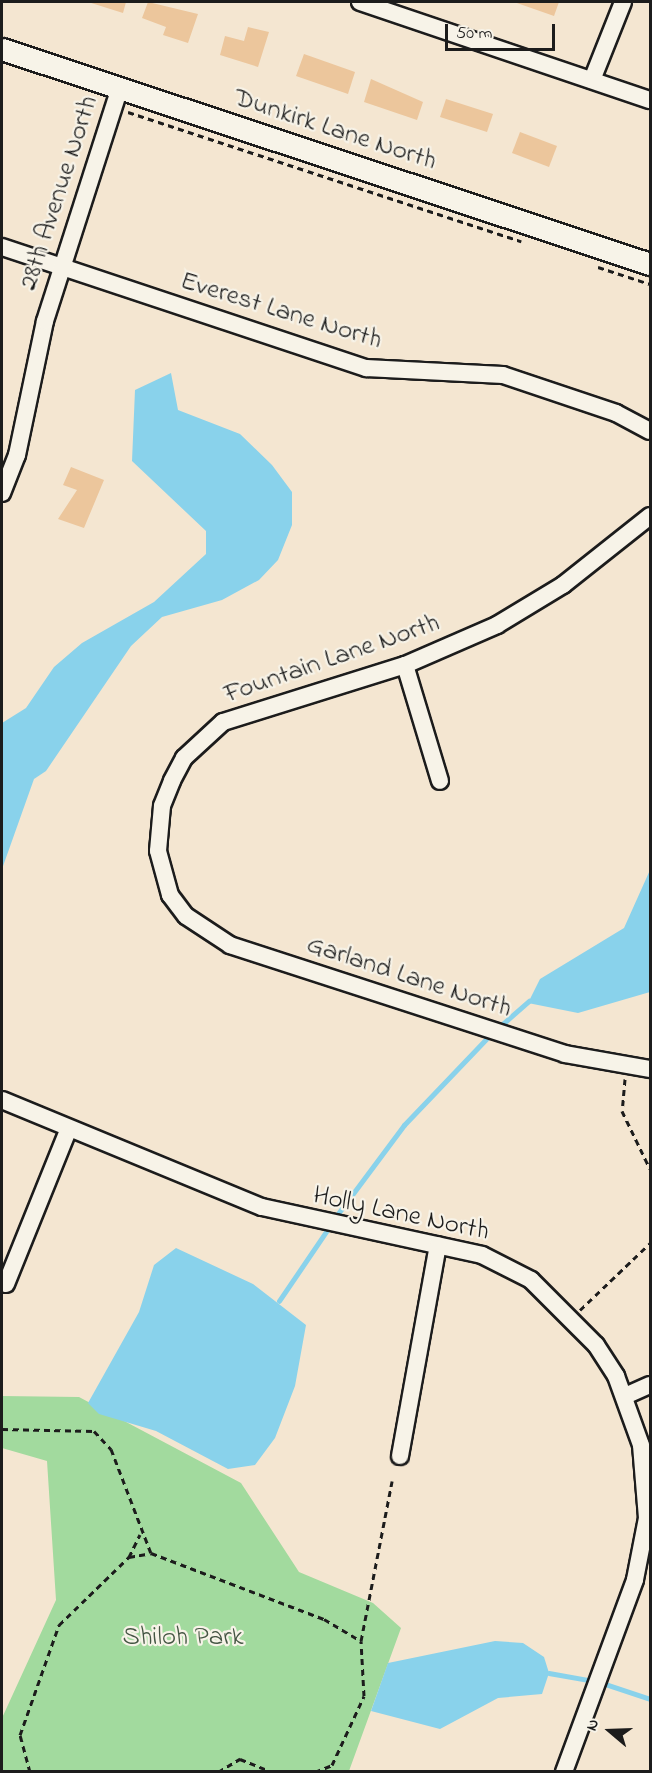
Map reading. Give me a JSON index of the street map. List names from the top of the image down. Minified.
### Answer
{"streets":{"street":["Dunkirk Lane North","28th Avenue North","Everest Lane North","Fountain Lane North","Garland Lane North","Holly Lane North"]},"crossings":[["Dunkirk Lane North","28th Avenue North"],["28th Avenue North","Everest Lane North"],["Fountain Lane North","Garland Lane North"]],"parks":["Shiloh Park"],"scale_bar":"50 m","north":"left"}
